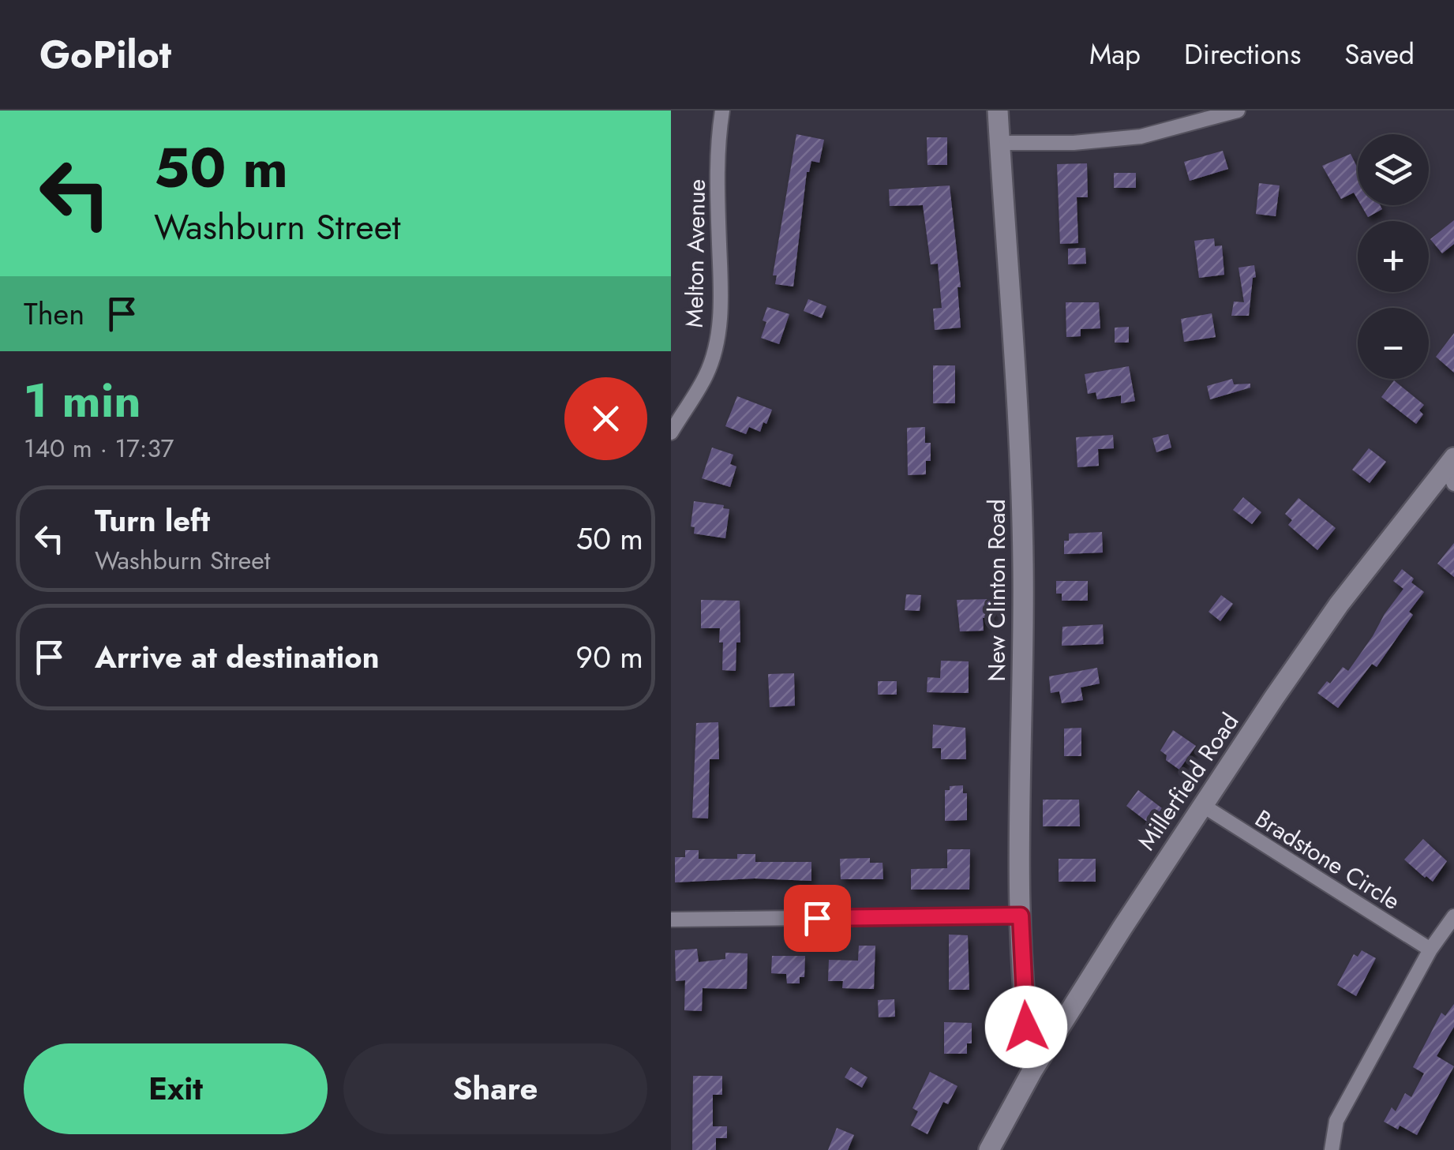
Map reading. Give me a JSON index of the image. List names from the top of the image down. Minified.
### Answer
{"streets":{"street":["Melton Avenue","New Clinton Road","Millerfield Road","Bradstone Circle"]},"crossings":[["New Clinton Road","Millerfield Road"],["Millerfield Road","Bradstone Circle"]],"page":{"header":"GoPilot","nav":["Map","Directions","Saved"],"turn":["50 m","Washburn Street"],"map_buttons":["+","−"],"then":"Then","heading":["1 min","140 m · 17:37"],"list":[{"name":"Turn left","note":"Washburn Street","value":"50 m"},{"name":"Arrive at destination","value":"90 m"}],"buttons":["Exit","Share"]}}
